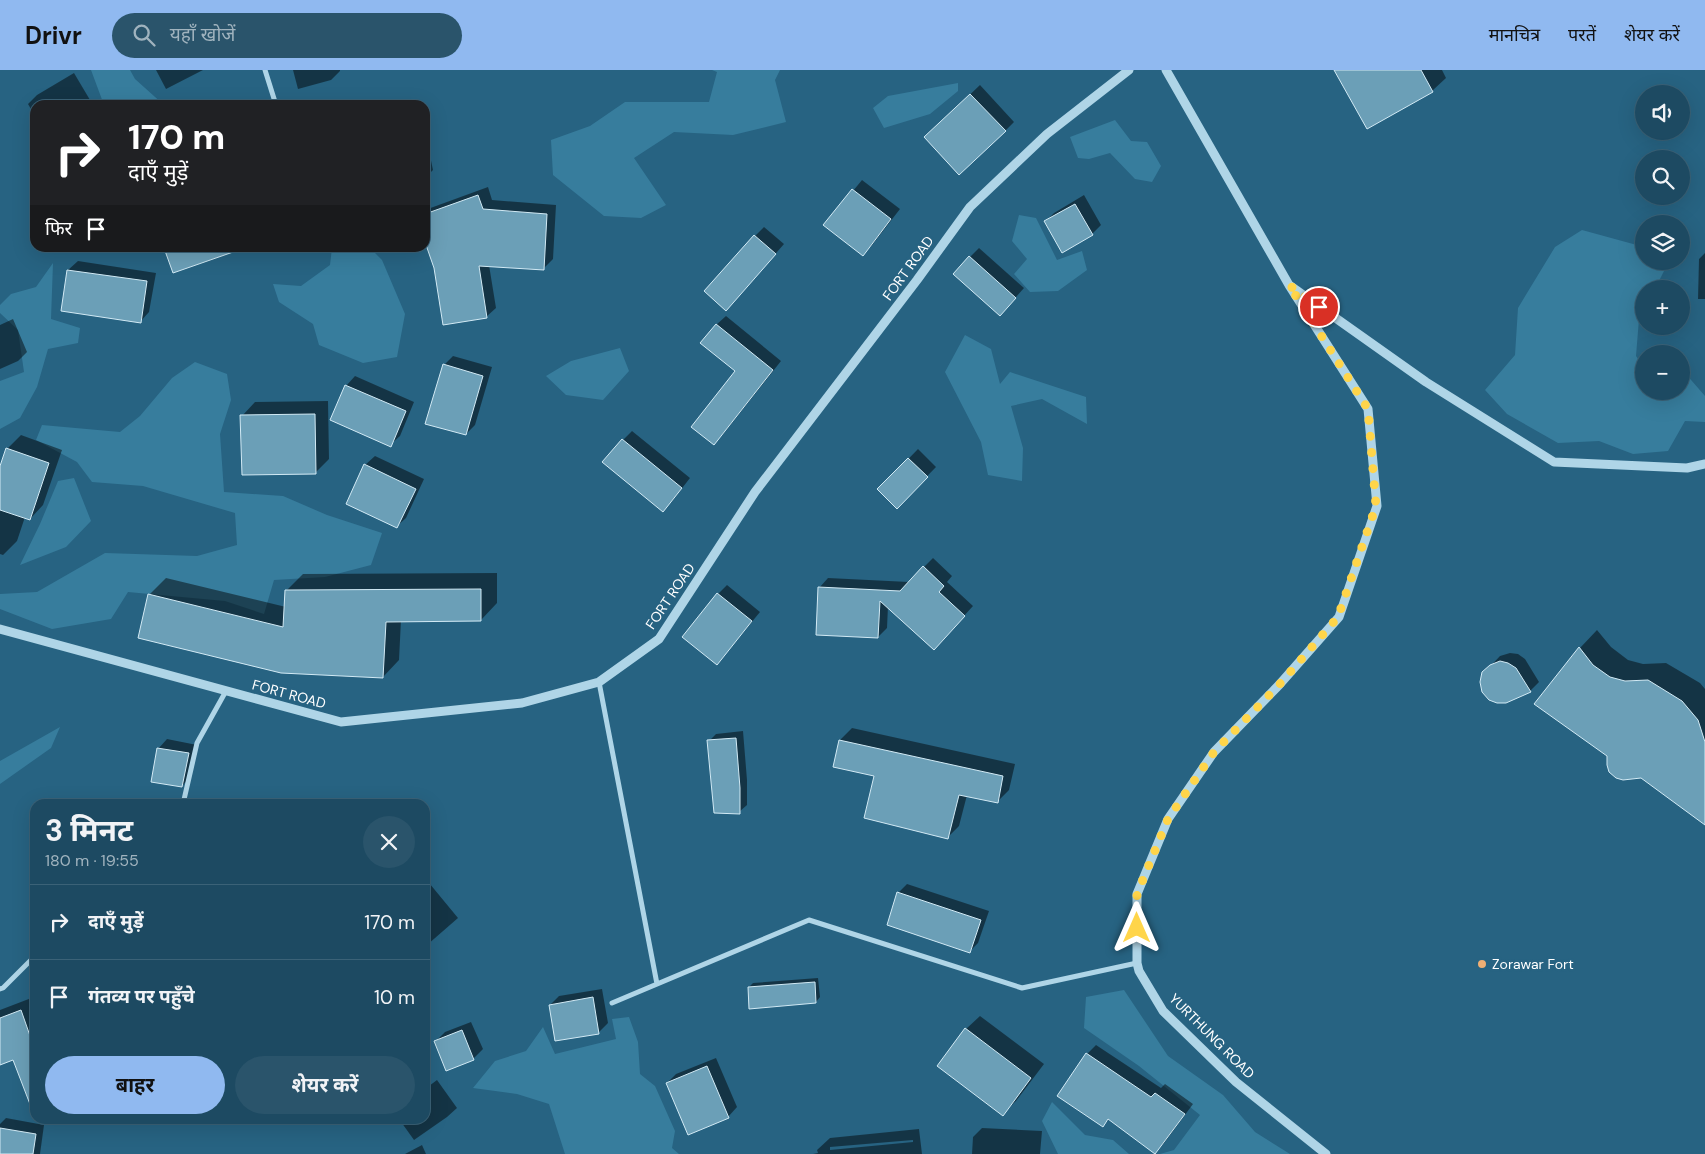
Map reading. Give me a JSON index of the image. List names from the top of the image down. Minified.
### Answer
{"streets":{"street":["FORT ROAD","YURTHUNG ROAD"]},"places":["Zorawar Fort"],"page":{"header":"Drivr","search":"यहाँ खोजें","nav":["मानचित्र","परतें","शेयर करें"],"map_buttons":["+","−"],"turn":["170 m","दाएँ मुड़ें"],"then":"फिर","heading":["3 मिनट","180 m · 19:55"],"list":[{"name":"दाएँ मुड़ें","value":"170 m"},{"name":"गंतव्य पर पहुँचे","value":"10 m"}],"buttons":["बाहर","शेयर करें"]}}
